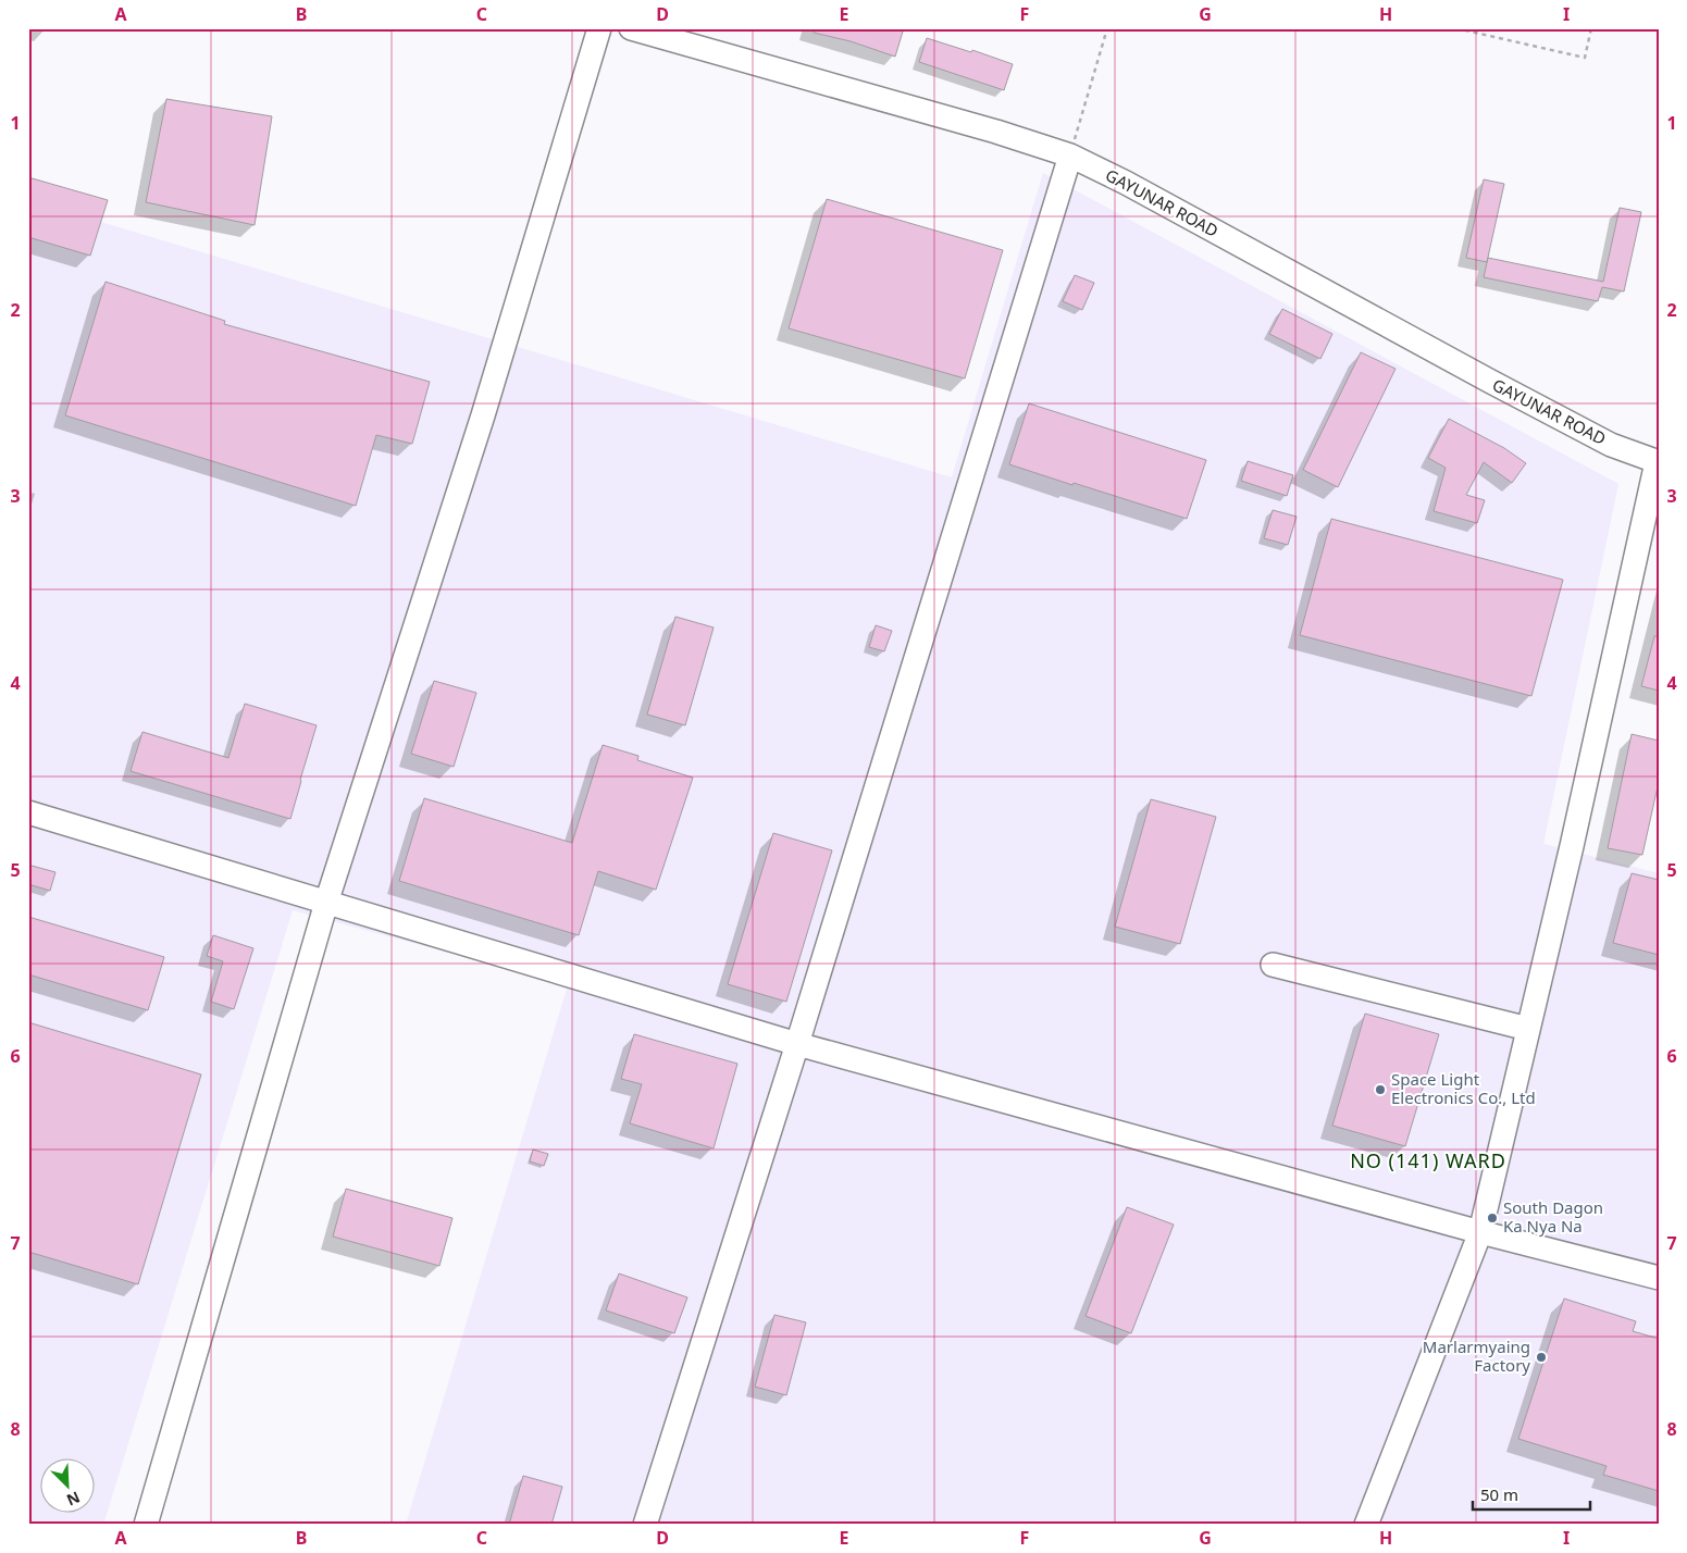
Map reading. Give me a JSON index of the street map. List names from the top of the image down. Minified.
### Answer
{"streets":{"street":["GAYUNAR ROAD"]},"districts":["NO (141) WARD"],"places":["Space Light Electronics Co., Ltd","South Dagon Ka Nya Na","Marlarmyaing Factory"],"scale_bar":"50 m","north":"bottom right","grid":{"columns":["A","B","C","D","E","F","G","H","I"],"rows":["1","2","3","4","5","6","7","8"]}}
